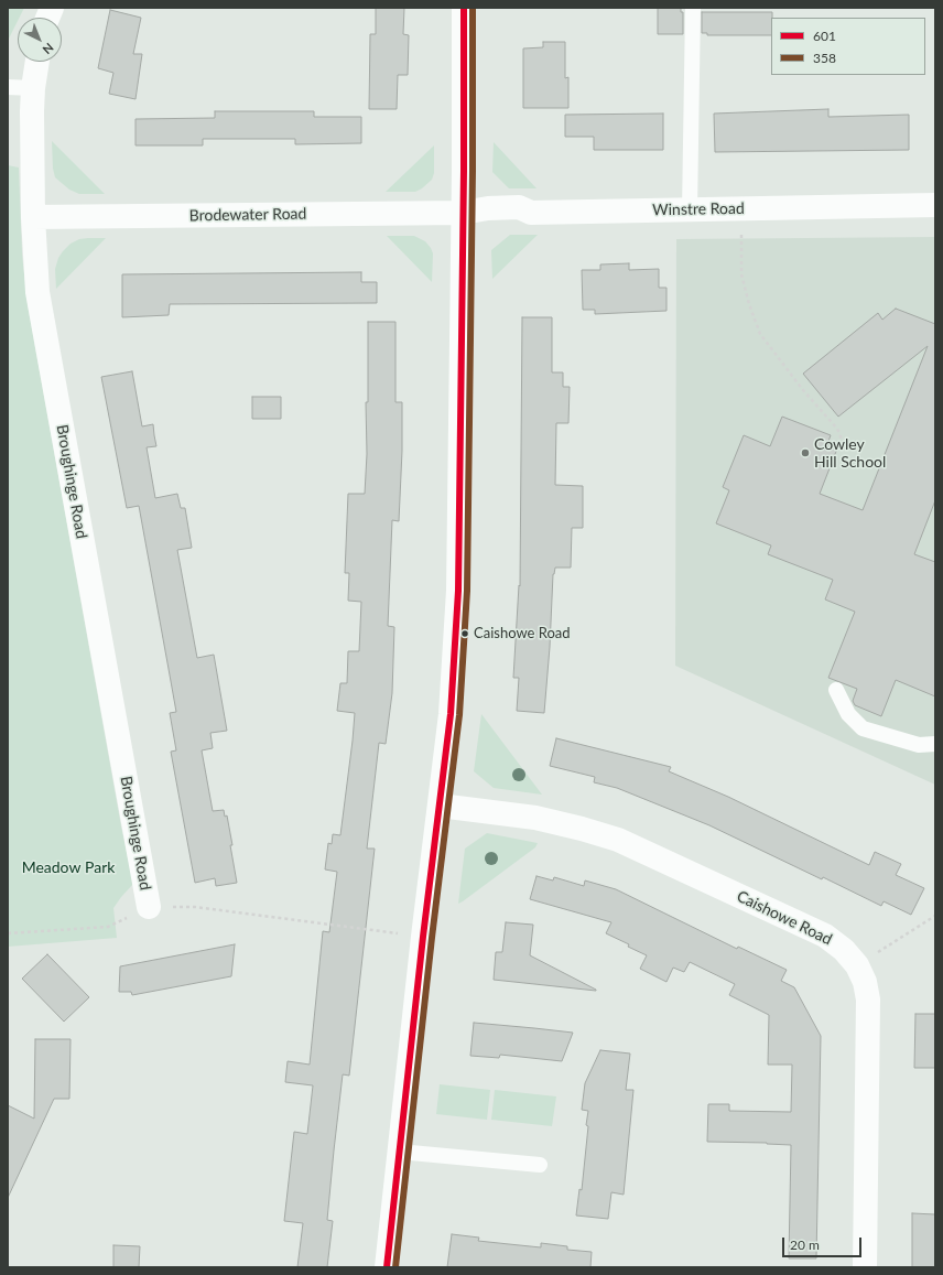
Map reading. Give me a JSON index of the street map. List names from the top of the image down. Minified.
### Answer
{"streets":{"street":["Winstre Road","Brodewater Road","Broughinge Road","Caishowe Road"]},"crossings":[["Winstre Road","Brodewater Road"],["Brodewater Road","Broughinge Road"]],"parks":["Meadow Park"],"places":["Cowley Hill School","Caishowe Road"],"lines":["transit line 601","transit line 358"],"legend":["601","358"],"scale_bar":"20 m","north":"bottom right"}
